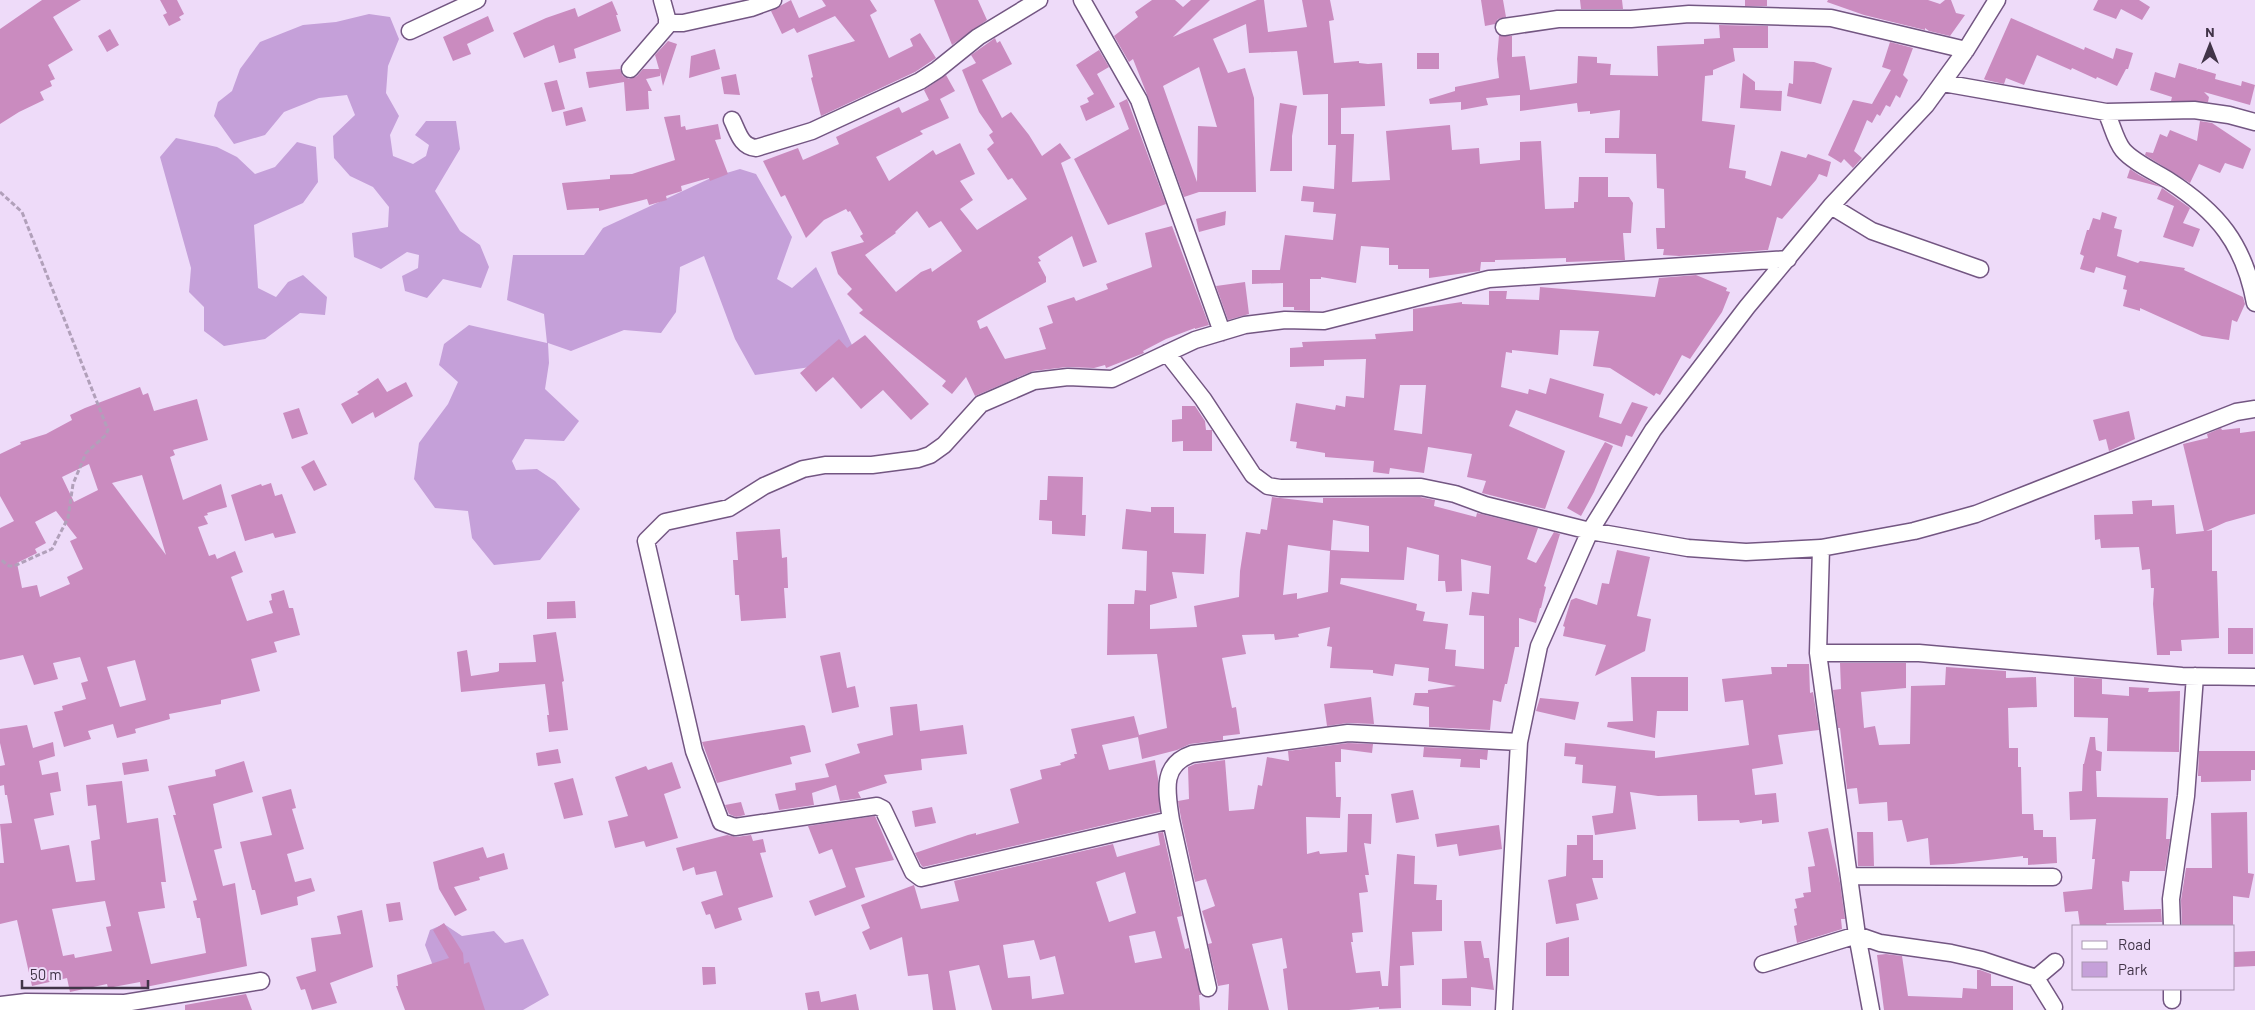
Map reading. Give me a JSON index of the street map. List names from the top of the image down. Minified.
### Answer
{"legend":["Road","Park"],"scale_bar":"50 m","north":"top"}
